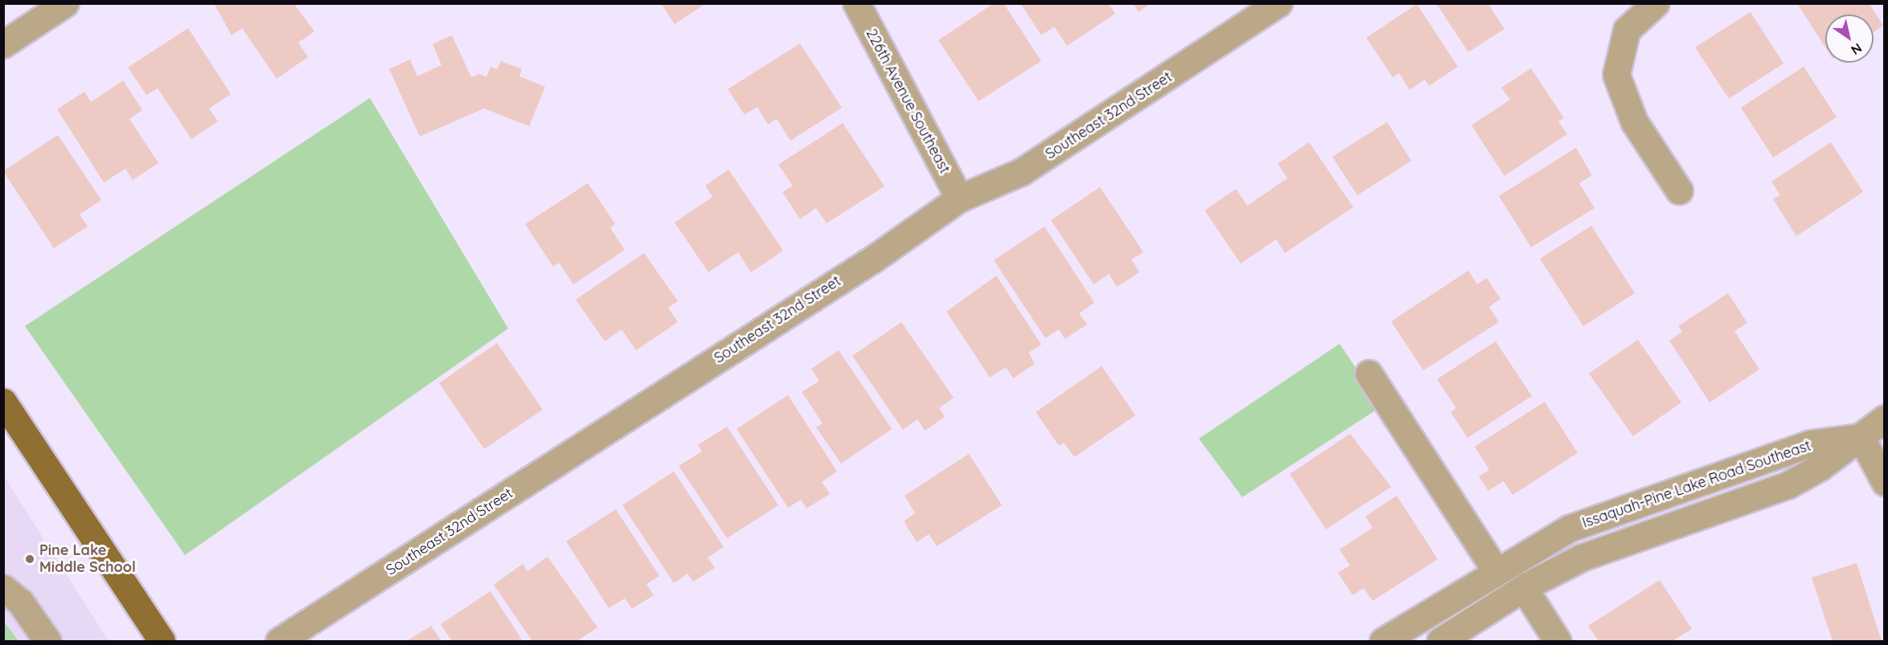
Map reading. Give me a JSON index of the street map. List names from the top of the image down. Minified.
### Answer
{"streets":{"street":["226th Avenue Southeast","Southeast 32nd Street","Issaquah-Pine Lake Road Southeast"]},"crossings":[["226th Avenue Southeast","Southeast 32nd Street"]],"places":["Pine Lake Middle School"],"north":"bottom right"}
